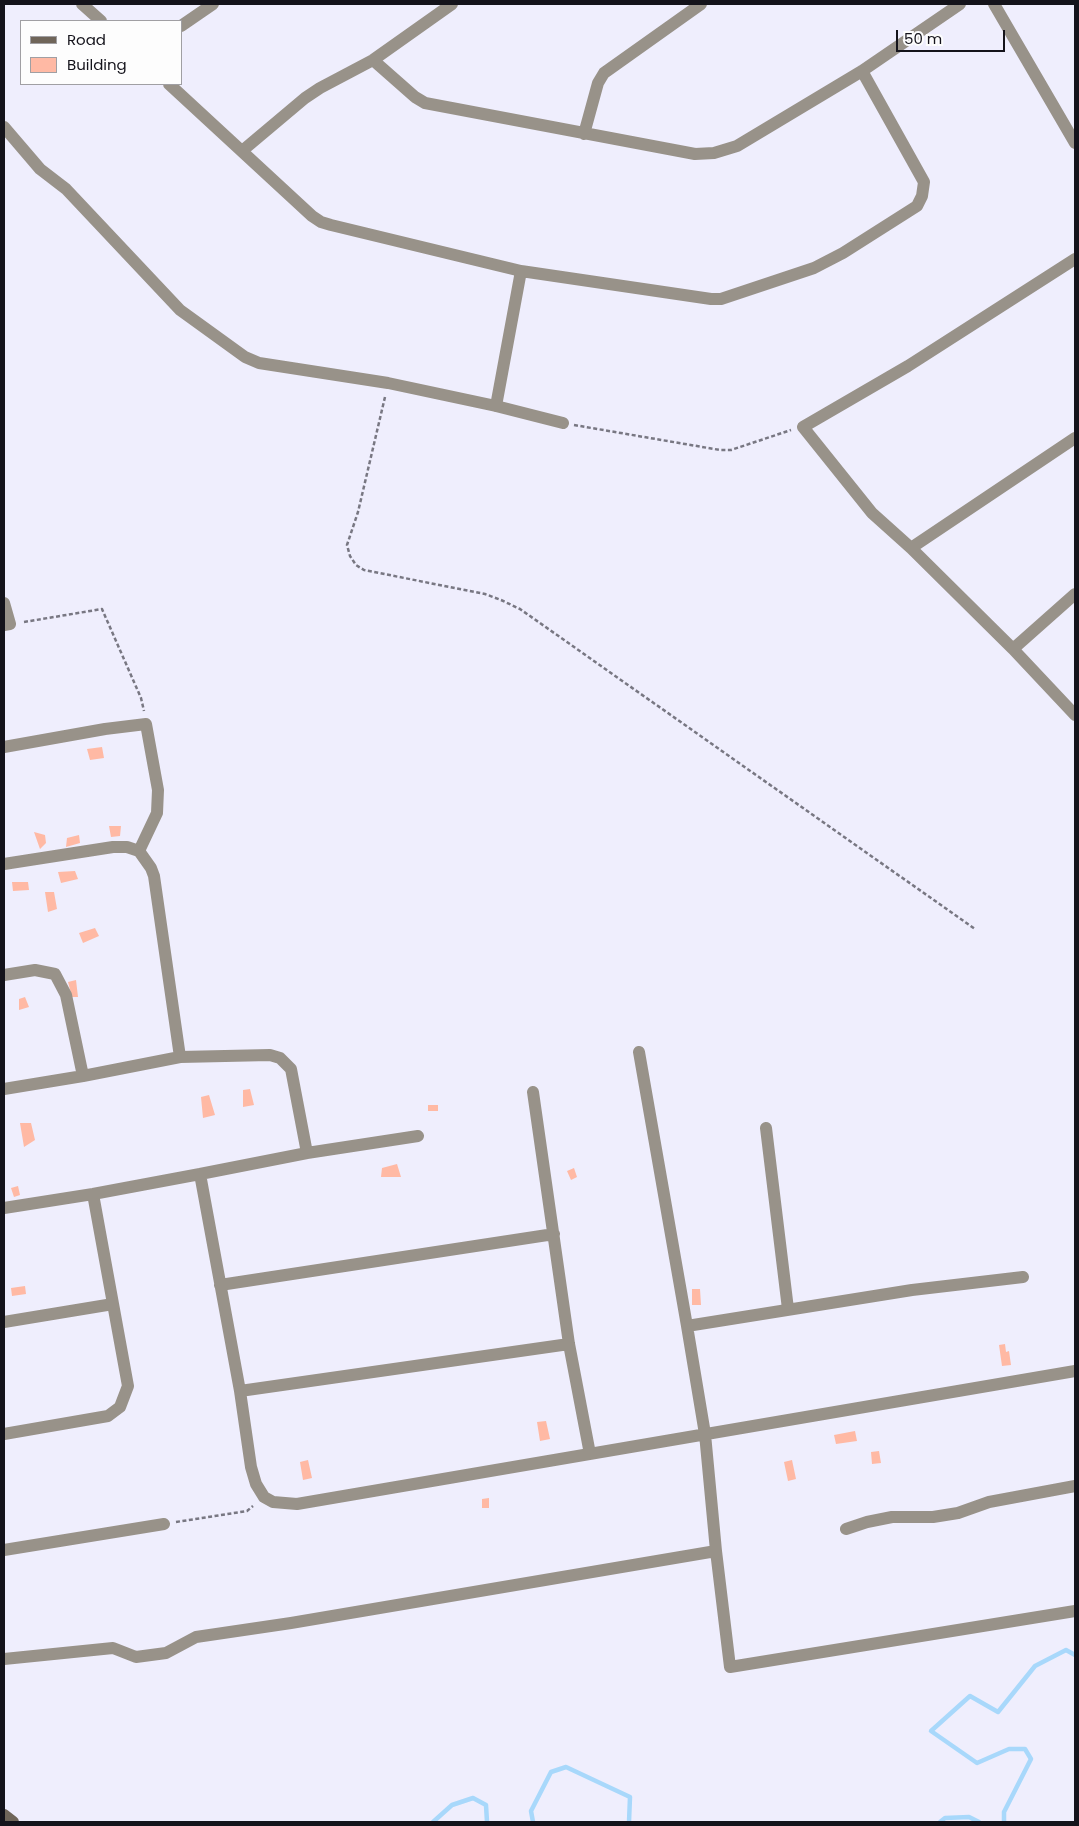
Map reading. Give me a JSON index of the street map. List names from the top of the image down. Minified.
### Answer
{"legend":["Road","Building"],"scale_bar":"50 m"}
